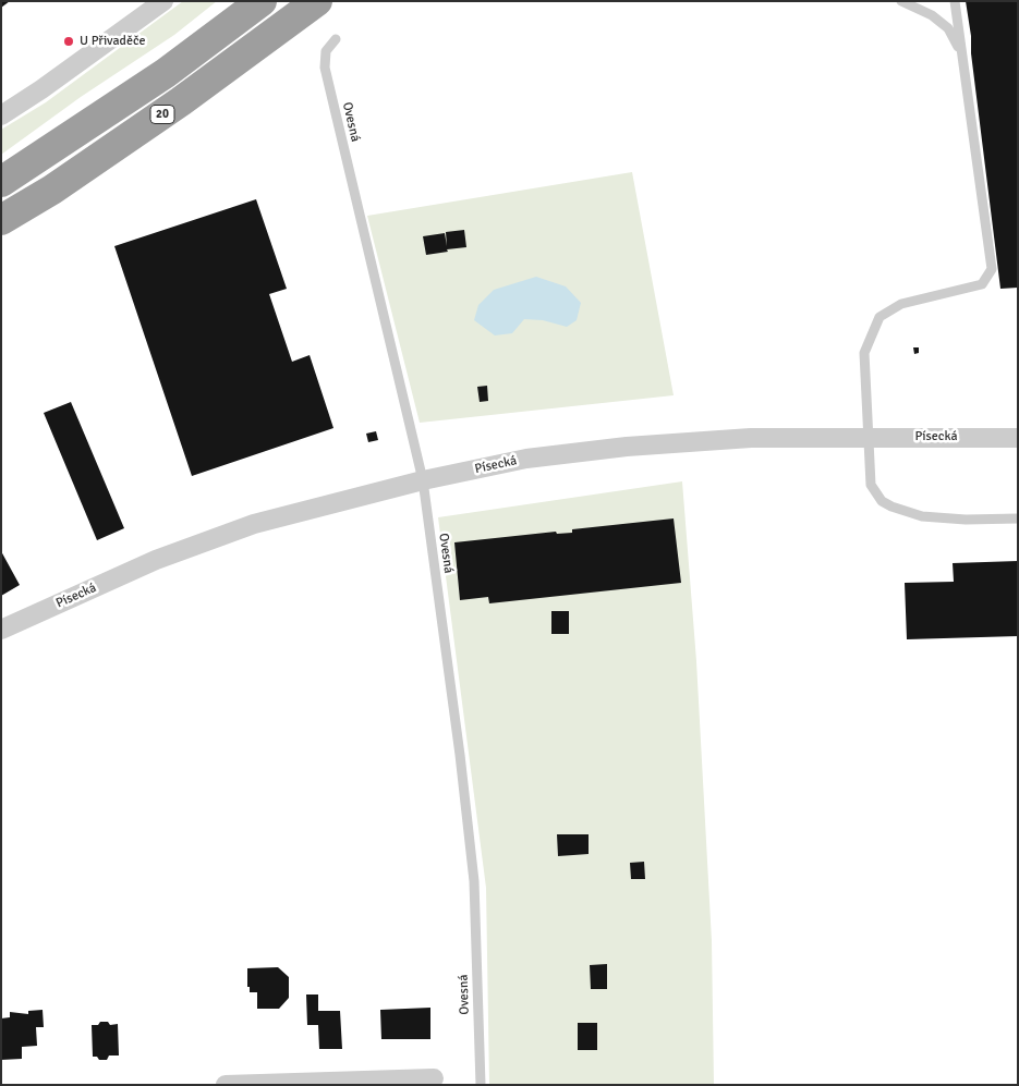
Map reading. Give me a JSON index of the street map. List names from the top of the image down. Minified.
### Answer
{"streets":{"highway":["20"],"street":["Písecká"],"lane":["Ovesná"]},"crossings":[["Ovesná","Písecká"]],"places":["U Přivaděče"]}
